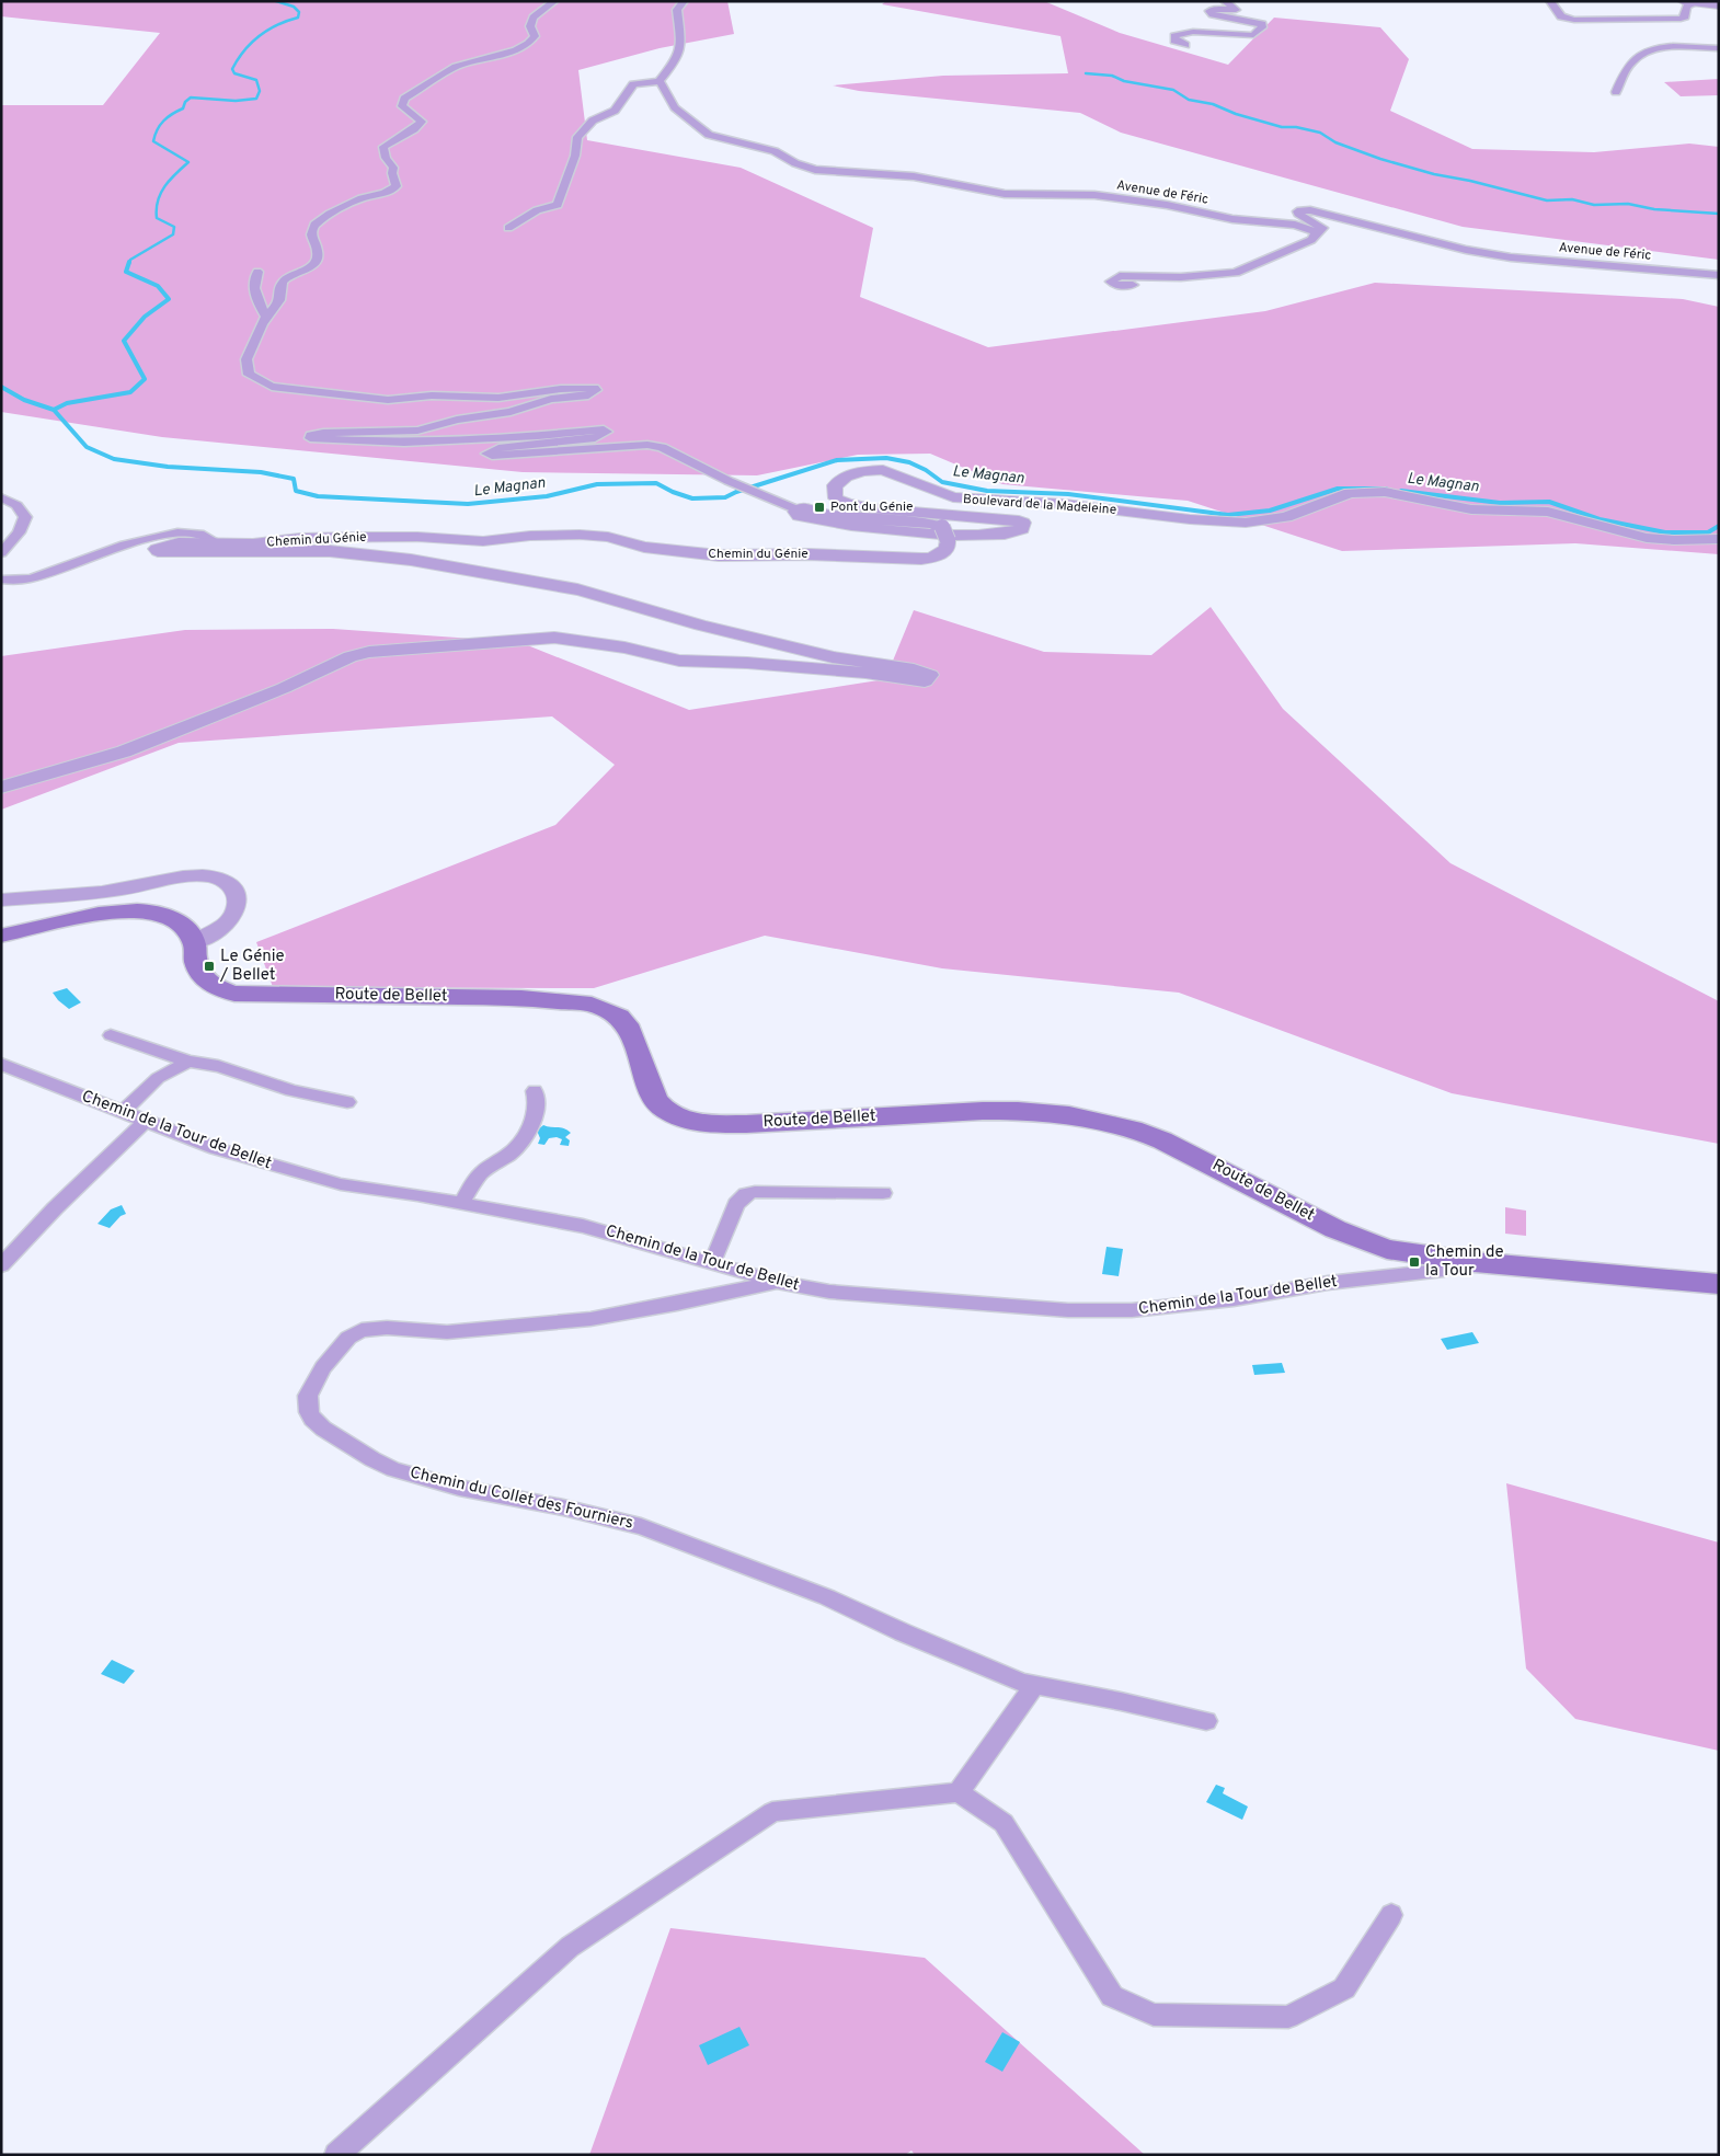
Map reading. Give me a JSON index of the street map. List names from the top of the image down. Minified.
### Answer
{"streets":{"main road":["Route de Bellet"],"street":["Avenue de Féric","Boulevard de la Madeleine","Chemin du Génie","Chemin de la Tour de Bellet","Chemin du Collet des Fourniers"]},"crossings":[["Boulevard de la Madeleine","Chemin du Génie"],["Route de Bellet","Chemin de la Tour de Bellet"],["Chemin de la Tour de Bellet","Chemin du Collet des Fourniers"]],"water":["Le Magnan"],"places":{"transit":["Pont du Génie","Le Génie / Bellet","Chemin de la Tour"]}}
